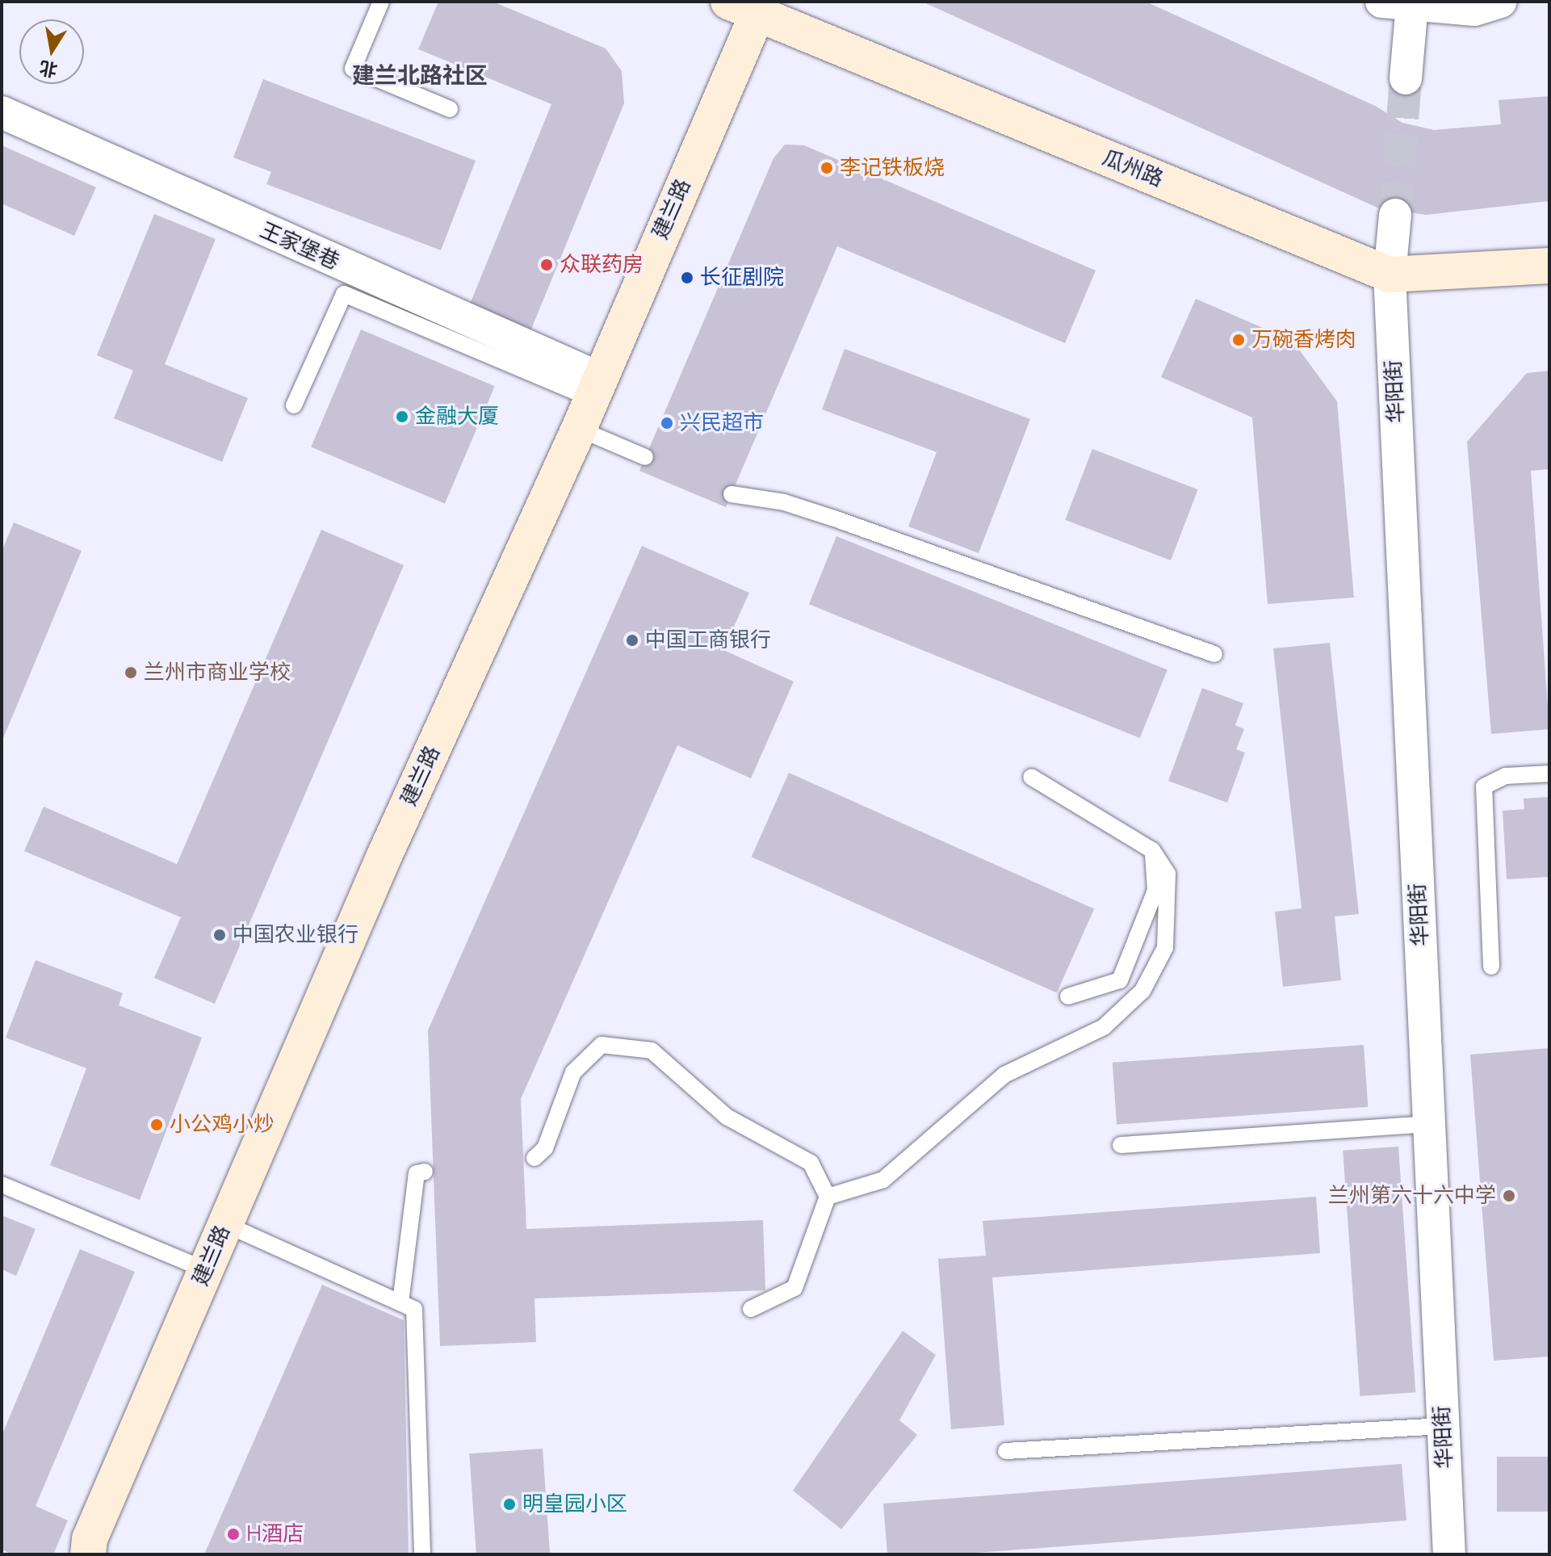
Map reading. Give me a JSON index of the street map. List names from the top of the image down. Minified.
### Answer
{"streets":{"street":["瓜州路","建兰路","王家堡巷","华阳街"]},"crossings":[["瓜州路","建兰路"],["瓜州路","华阳街"],["建兰路","王家堡巷"]],"districts":["建兰北路社区"],"places":["李记铁板烧","众联药房","长征剧院","万碗香烤肉","金融大厦","兴民超市","中国工商银行","兰州市商业学校","中国农业银行","小公鸡小炒","兰州第六十六中学","明皇园小区","H酒店"],"north":"bottom"}
